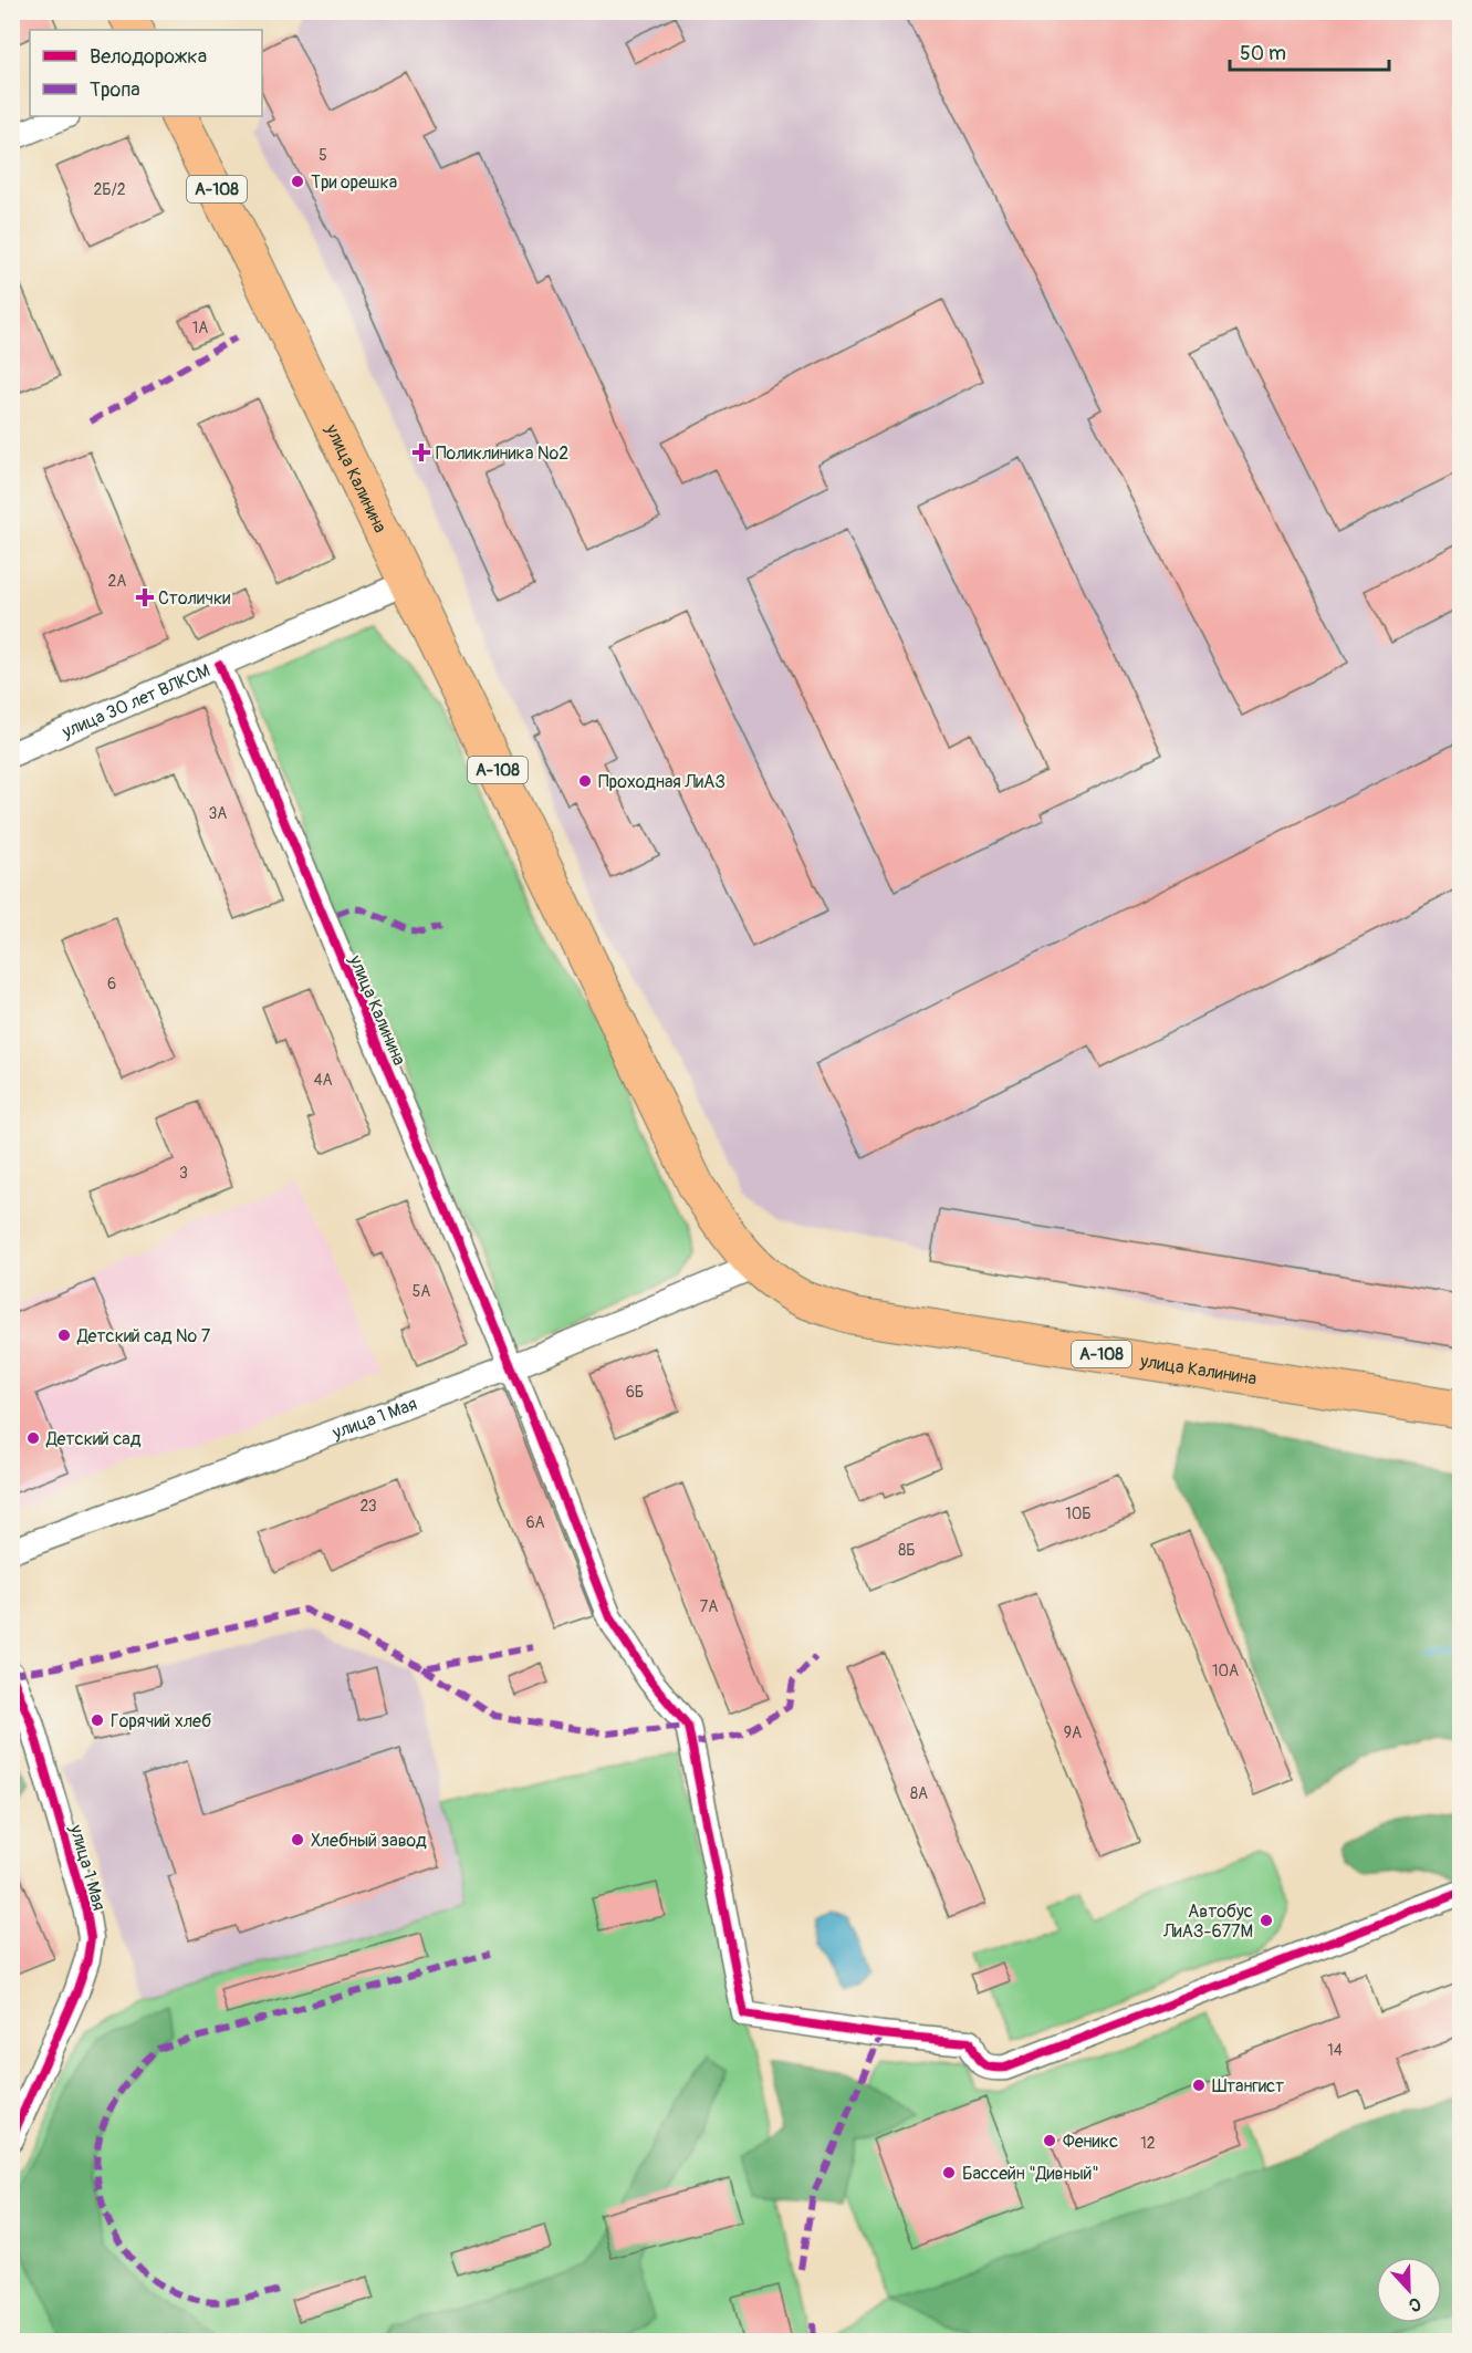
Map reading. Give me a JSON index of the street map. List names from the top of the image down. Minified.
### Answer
{"streets":{"highway":["А-108","улица Калинина"],"street":["улица 30 лет ВЛКСМ","улица 1 Мая"]},"crossings":[["улица Калинина","улица 30 лет ВЛКСМ"],["улица Калинина","улица 1 Мая"]],"places":{"other":["Три орешка","Проходная ЛиАЗ","Детский сад № 7","Детский сад","Горячий хлеб","Хлебный завод","Автобус ЛиАЗ-677М","Штангист","Феникс","Бассейн \"Дивный\""],"health":["Поликлиника №2","Столички"]},"house_numbers":["5","2Б/2","1А","2А","3А","6","4А","3","5А","6Б","23","10Б","6А","8Б","7А","10А","9А","8А","14","12"],"legend":["Велодорожка","Тропа"],"scale_bar":"50 m","north":"bottom"}
